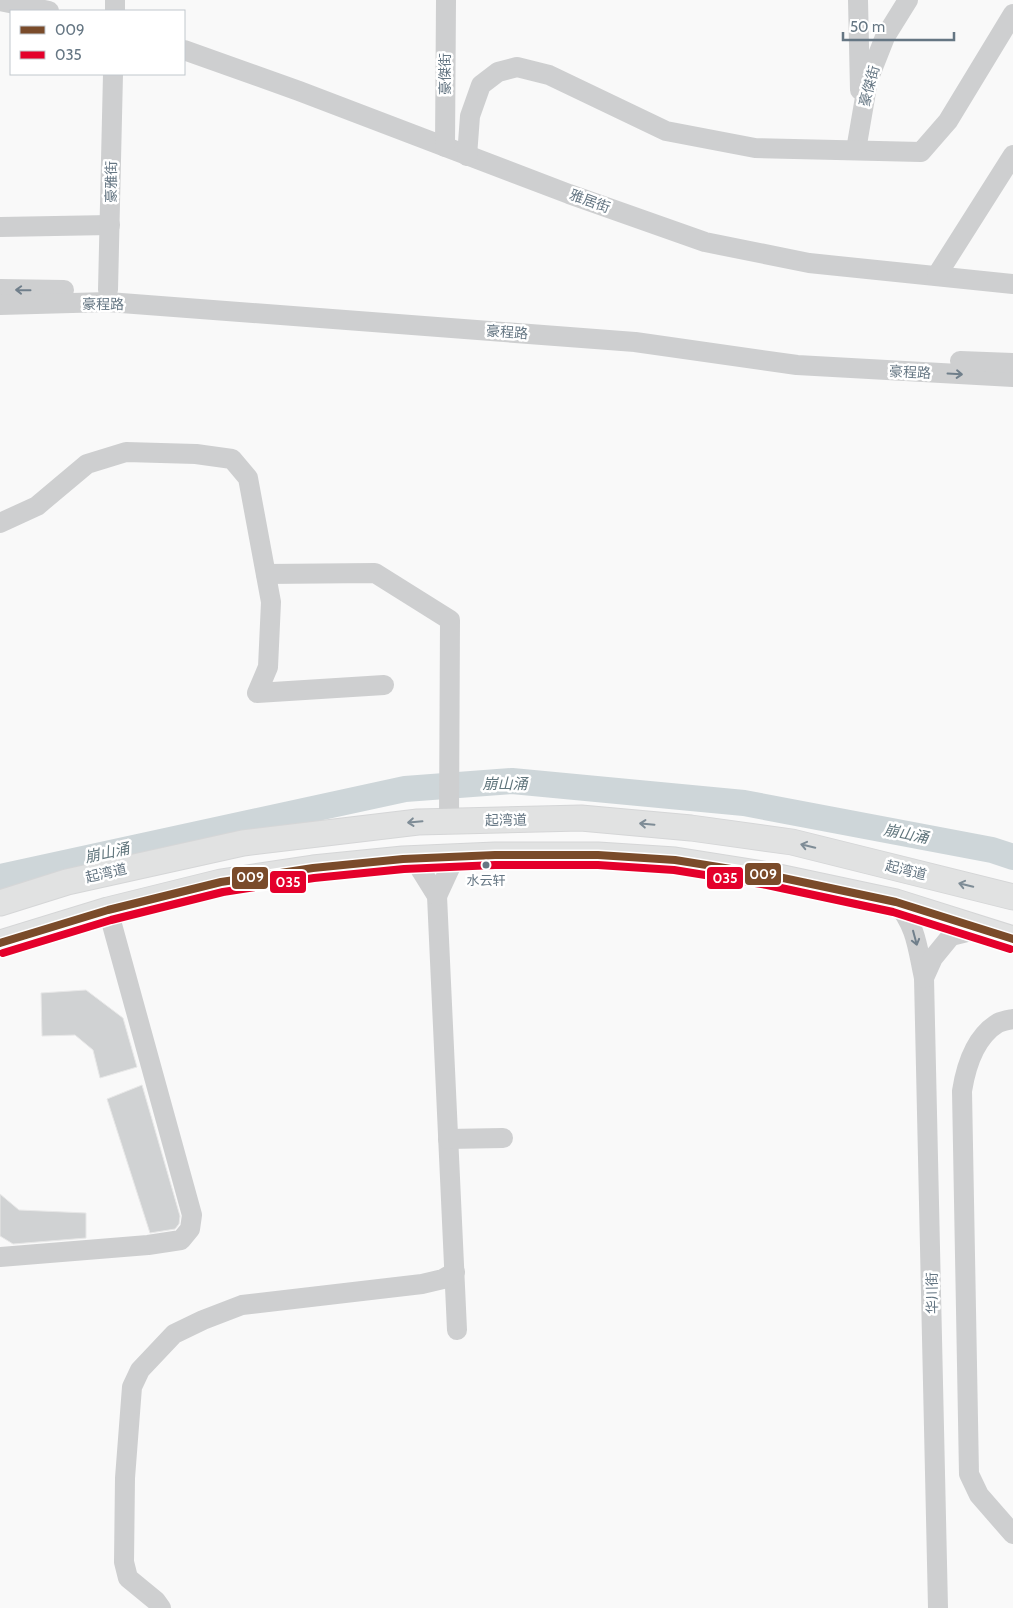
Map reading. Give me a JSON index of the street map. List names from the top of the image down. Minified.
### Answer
{"streets":{"main road":["起湾道"],"street":["豪傑街","豪雅街","雅居街","豪程路","华川街"]},"crossings":[["豪傑街","雅居街"],["豪雅街","豪程路"]],"water":["崩山涌"],"places":["水云轩"],"lines":["transit line 009","transit line 035"],"legend":["009","035"],"scale_bar":"50 m"}
